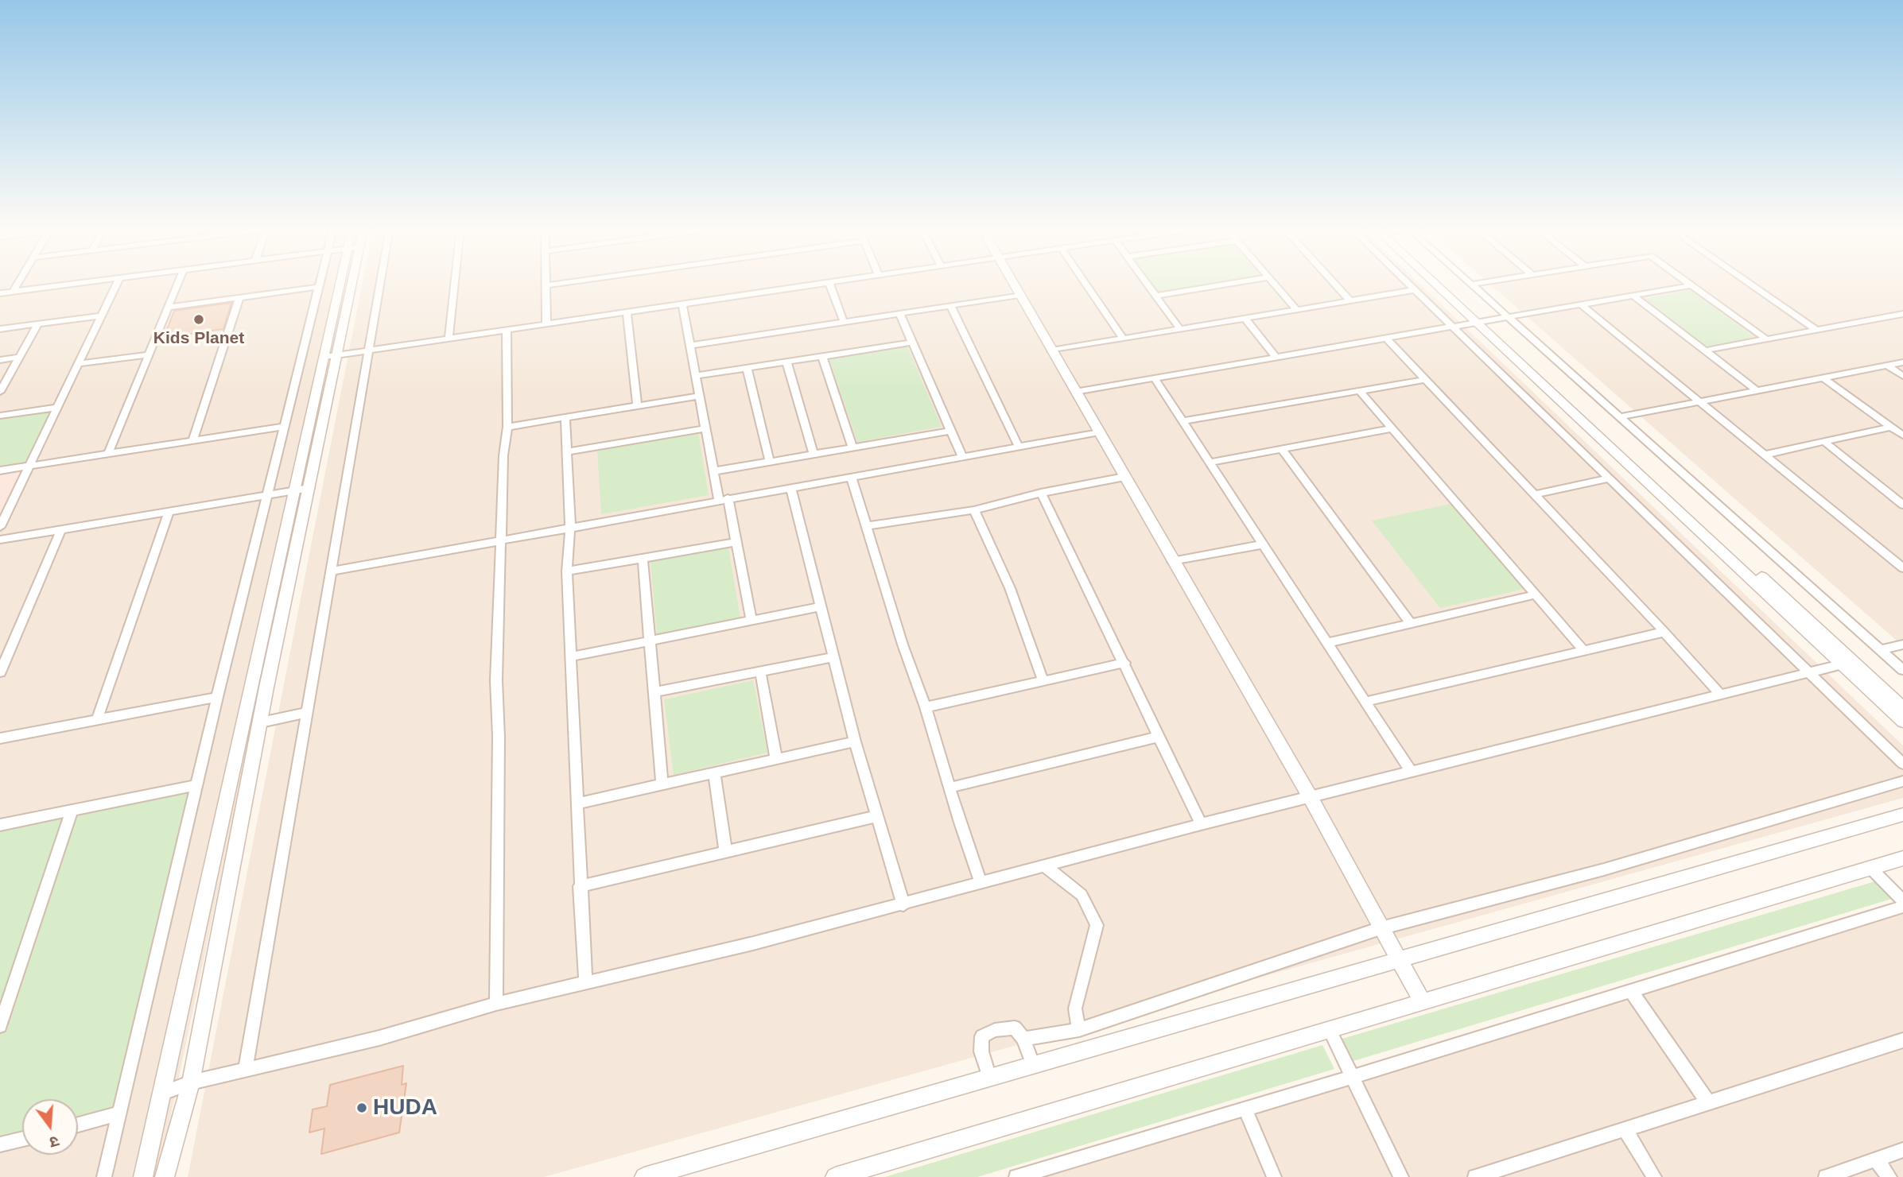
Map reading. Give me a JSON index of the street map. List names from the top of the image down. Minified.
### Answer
{"places":["Kids Planet","HUDA"],"north":"bottom"}
